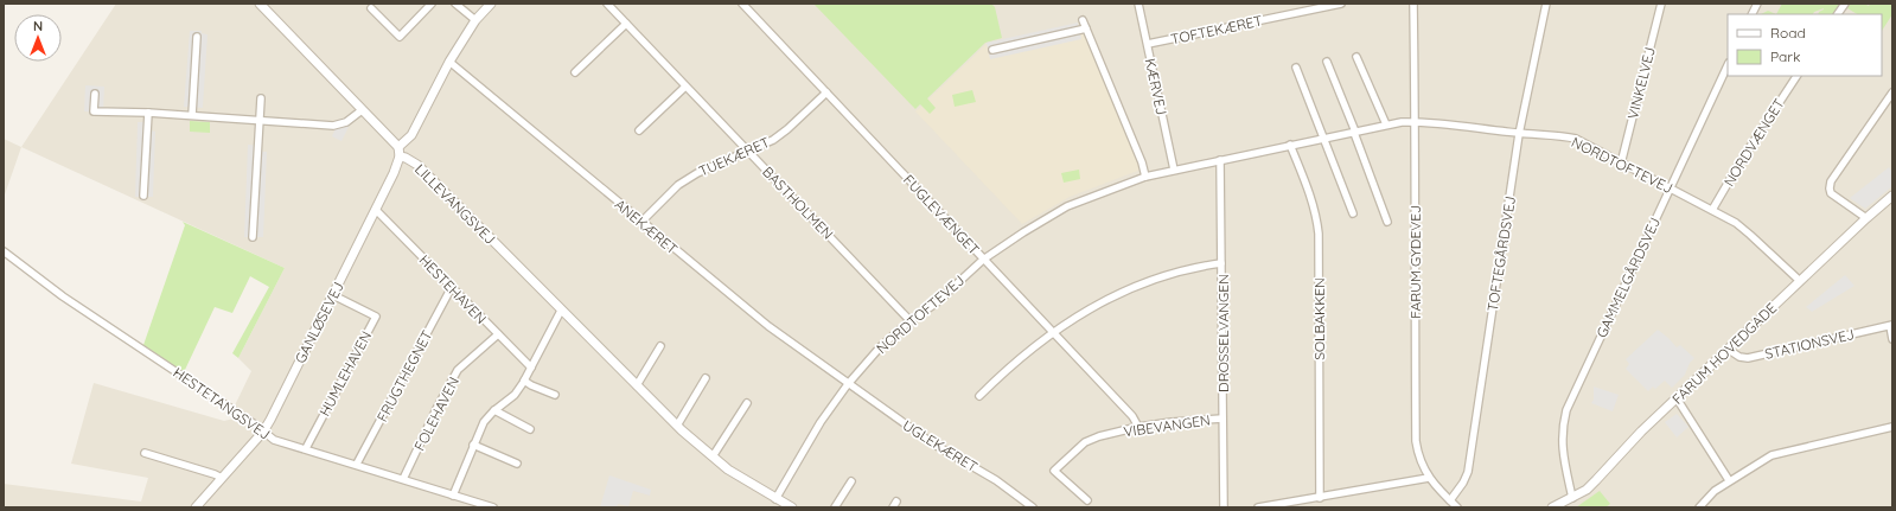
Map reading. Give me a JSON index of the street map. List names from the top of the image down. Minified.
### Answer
{"streets":{"street":["TOFTEKÆRET","VINKELVEJ","KÆRVEJ","NORDVÆNGET","TUEKÆRET","NORDTOFTEVEJ","BASTHOLMEN","LILLEVANGSVEJ","FUGLEVÆNGET","ANEKÆRET","TOFTEGÅRDSVEJ","FARUM GYDEVEJ","GAMMELGÅRDSVEJ","HESTEHAVEN","SOLBAKKEN","GANLØSEVEJ","DROSSELVANGEN","STATIONSVEJ","FARUM HOVEDGADE","HUMLEHAVEN","FRUGTHEGNET","HESTETANGSVEJ","FOLEHAVEN","VIBEVANGEN","UGLEKÆRET"]},"crossings":[["TOFTEKÆRET","KÆRVEJ"],["VINKELVEJ","NORDTOFTEVEJ"],["KÆRVEJ","NORDTOFTEVEJ"],["NORDVÆNGET","NORDTOFTEVEJ"],["TUEKÆRET","BASTHOLMEN"],["TUEKÆRET","FUGLEVÆNGET"],["TUEKÆRET","ANEKÆRET"],["NORDTOFTEVEJ","BASTHOLMEN"],["NORDTOFTEVEJ","LILLEVANGSVEJ"],["NORDTOFTEVEJ","FUGLEVÆNGET"],["NORDTOFTEVEJ","ANEKÆRET"],["NORDTOFTEVEJ","TOFTEGÅRDSVEJ"],["NORDTOFTEVEJ","FARUM GYDEVEJ"],["NORDTOFTEVEJ","GAMMELGÅRDSVEJ"],["NORDTOFTEVEJ","SOLBAKKEN"],["NORDTOFTEVEJ","DROSSELVANGEN"],["NORDTOFTEVEJ","FARUM HOVEDGADE"],["NORDTOFTEVEJ","UGLEKÆRET"],["LILLEVANGSVEJ","GANLØSEVEJ"],["FUGLEVÆNGET","VIBEVANGEN"],["ANEKÆRET","UGLEKÆRET"],["TOFTEGÅRDSVEJ","FARUM GYDEVEJ"],["GAMMELGÅRDSVEJ","FARUM HOVEDGADE"],["HESTEHAVEN","GANLØSEVEJ"],["HESTEHAVEN","FRUGTHEGNET"],["HESTEHAVEN","FOLEHAVEN"],["GANLØSEVEJ","HUMLEHAVEN"],["GANLØSEVEJ","HESTETANGSVEJ"],["DROSSELVANGEN","VIBEVANGEN"],["STATIONSVEJ","FARUM HOVEDGADE"],["HUMLEHAVEN","HESTETANGSVEJ"],["FRUGTHEGNET","HESTETANGSVEJ"],["HESTETANGSVEJ","FOLEHAVEN"]],"legend":["Road","Park"],"north":"top"}
